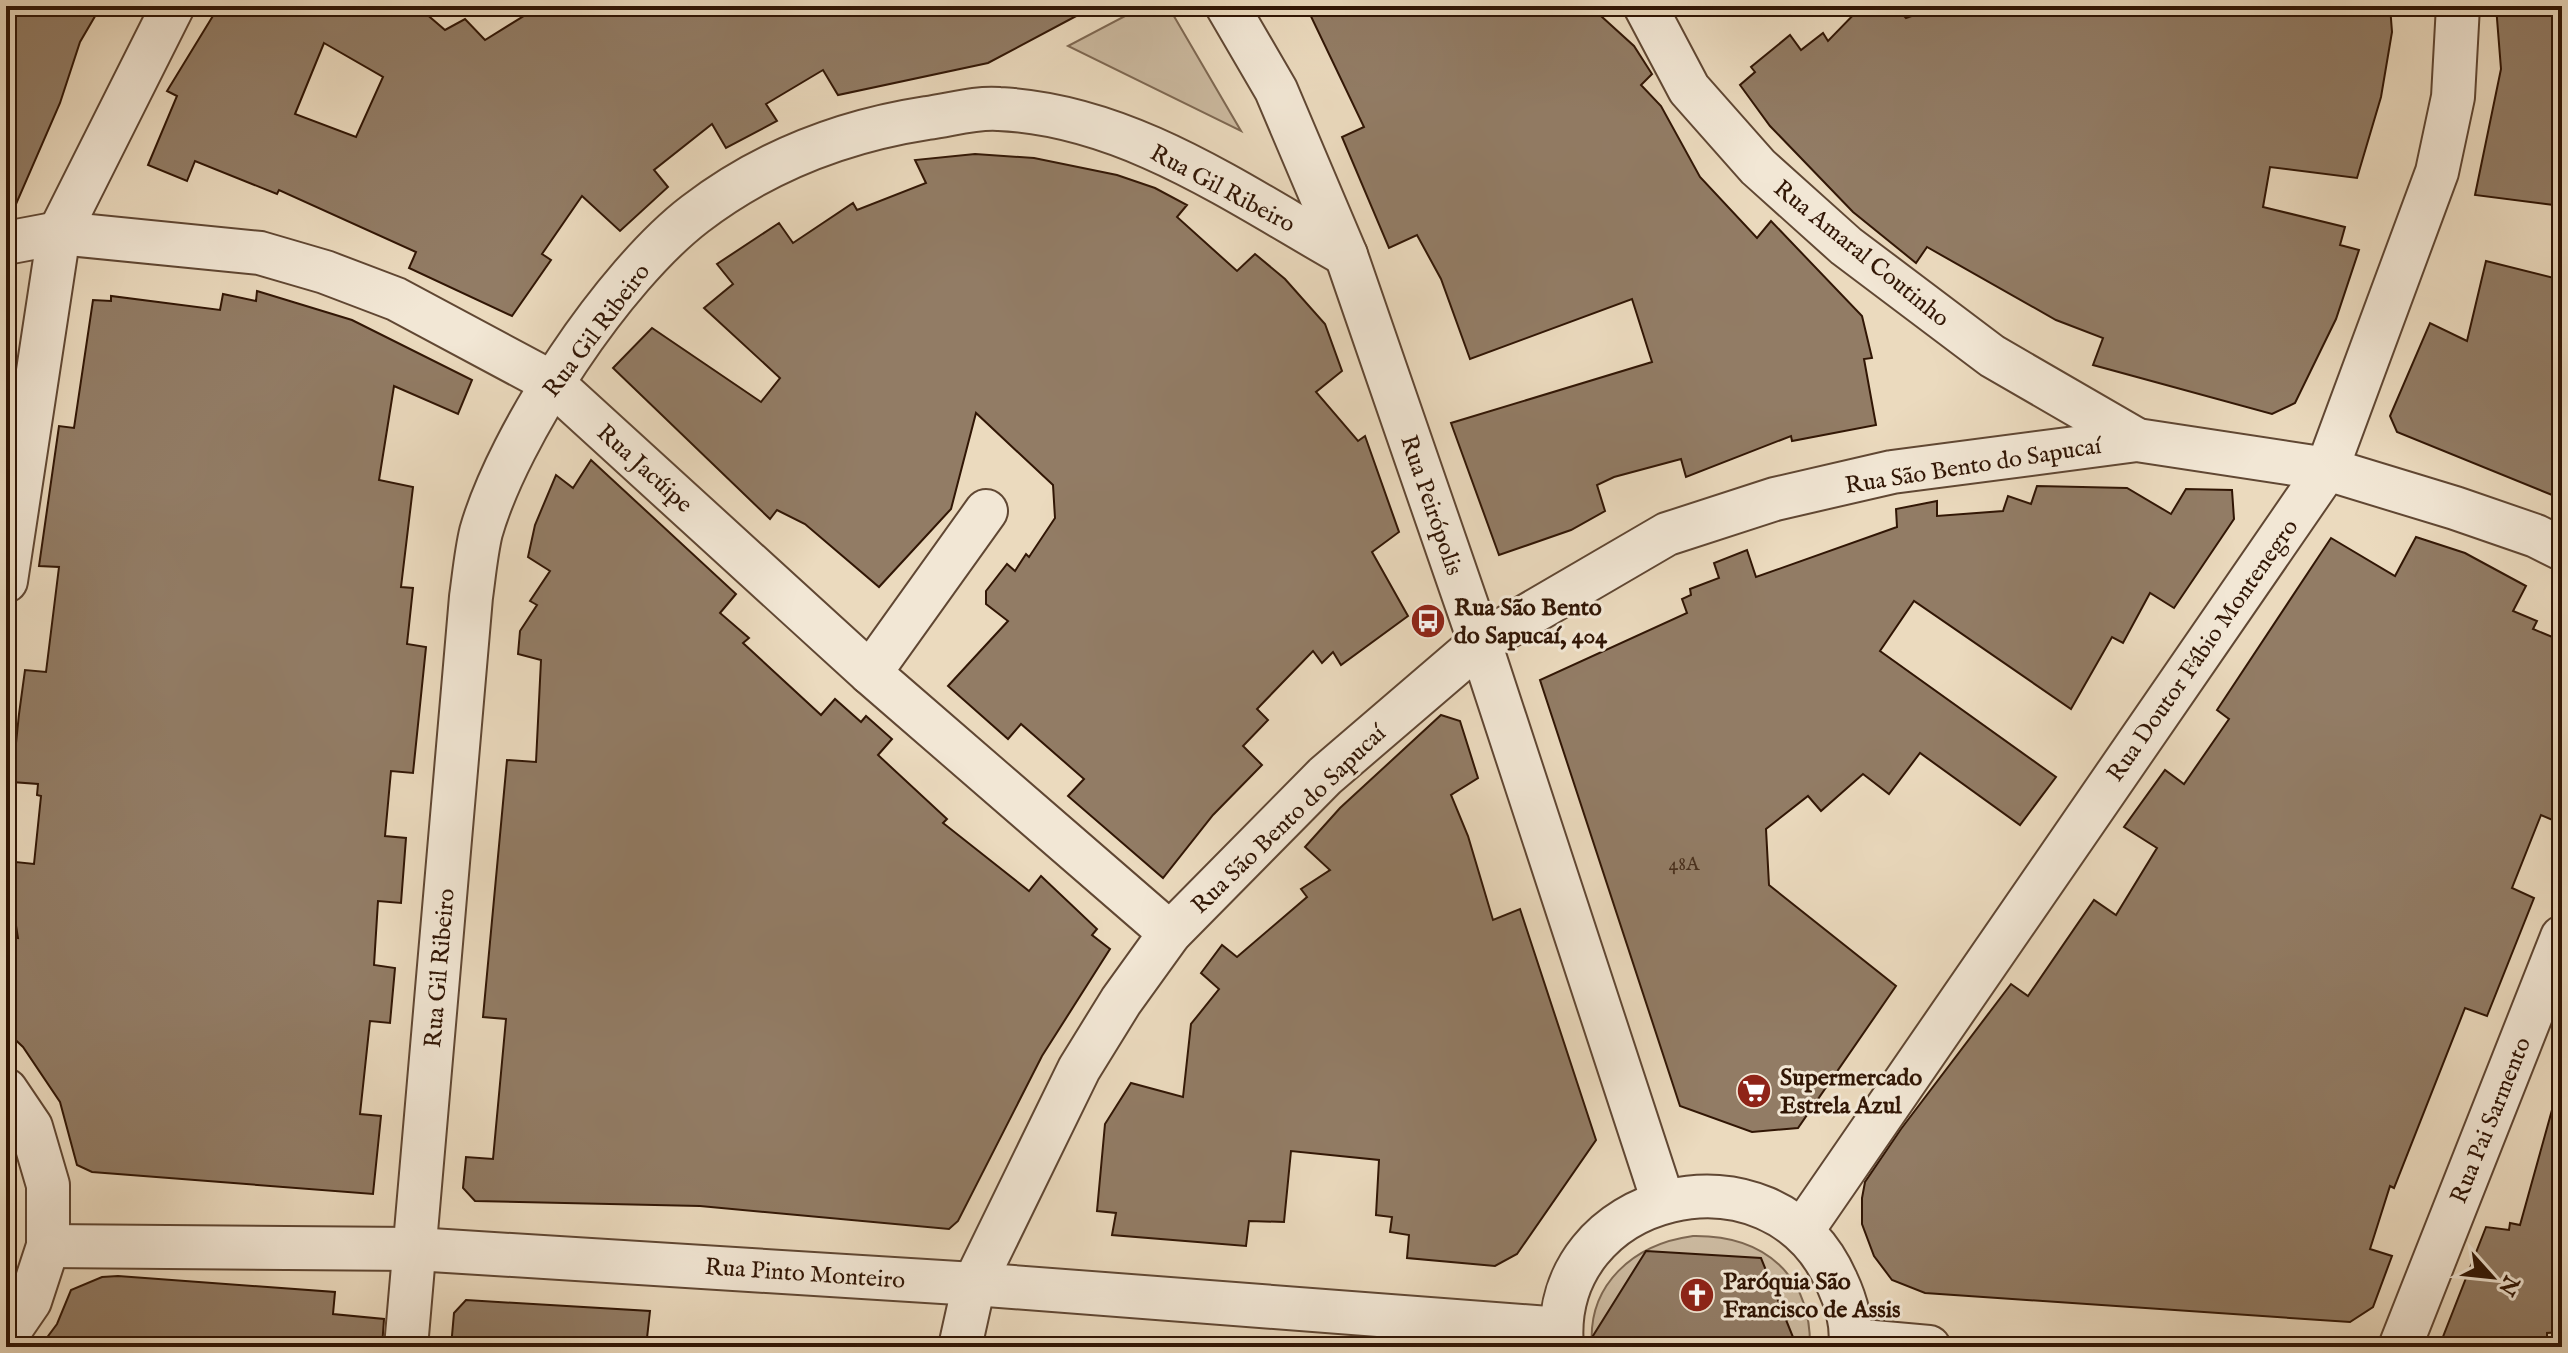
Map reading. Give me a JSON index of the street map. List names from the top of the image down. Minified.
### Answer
{"streets":{"street":["Rua Gil Ribeiro","Rua Amaral Coutinho","Rua São Bento do Sapucaí","Rua Jacúipe","Rua Peirópolis","Rua Doutor Fábio Montenegro","Rua Pai Sarmento","Rua Pinto Monteiro"]},"crossings":[["Rua Gil Ribeiro","Rua Jacúipe"],["Rua Gil Ribeiro","Rua Peirópolis"],["Rua Gil Ribeiro","Rua Pinto Monteiro"],["Rua Amaral Coutinho","Rua São Bento do Sapucaí"],["Rua São Bento do Sapucaí","Rua Jacúipe"],["Rua São Bento do Sapucaí","Rua Peirópolis"],["Rua São Bento do Sapucaí","Rua Doutor Fábio Montenegro"],["Rua São Bento do Sapucaí","Rua Pinto Monteiro"]],"places":{"bus stop":["Rua São Bento do Sapucaí, 404"],"supermarket":["Supermercado Estrela Azul"],"church":["Paróquia São Francisco de Assis"]},"house_numbers":["48A"],"north":"bottom right"}
